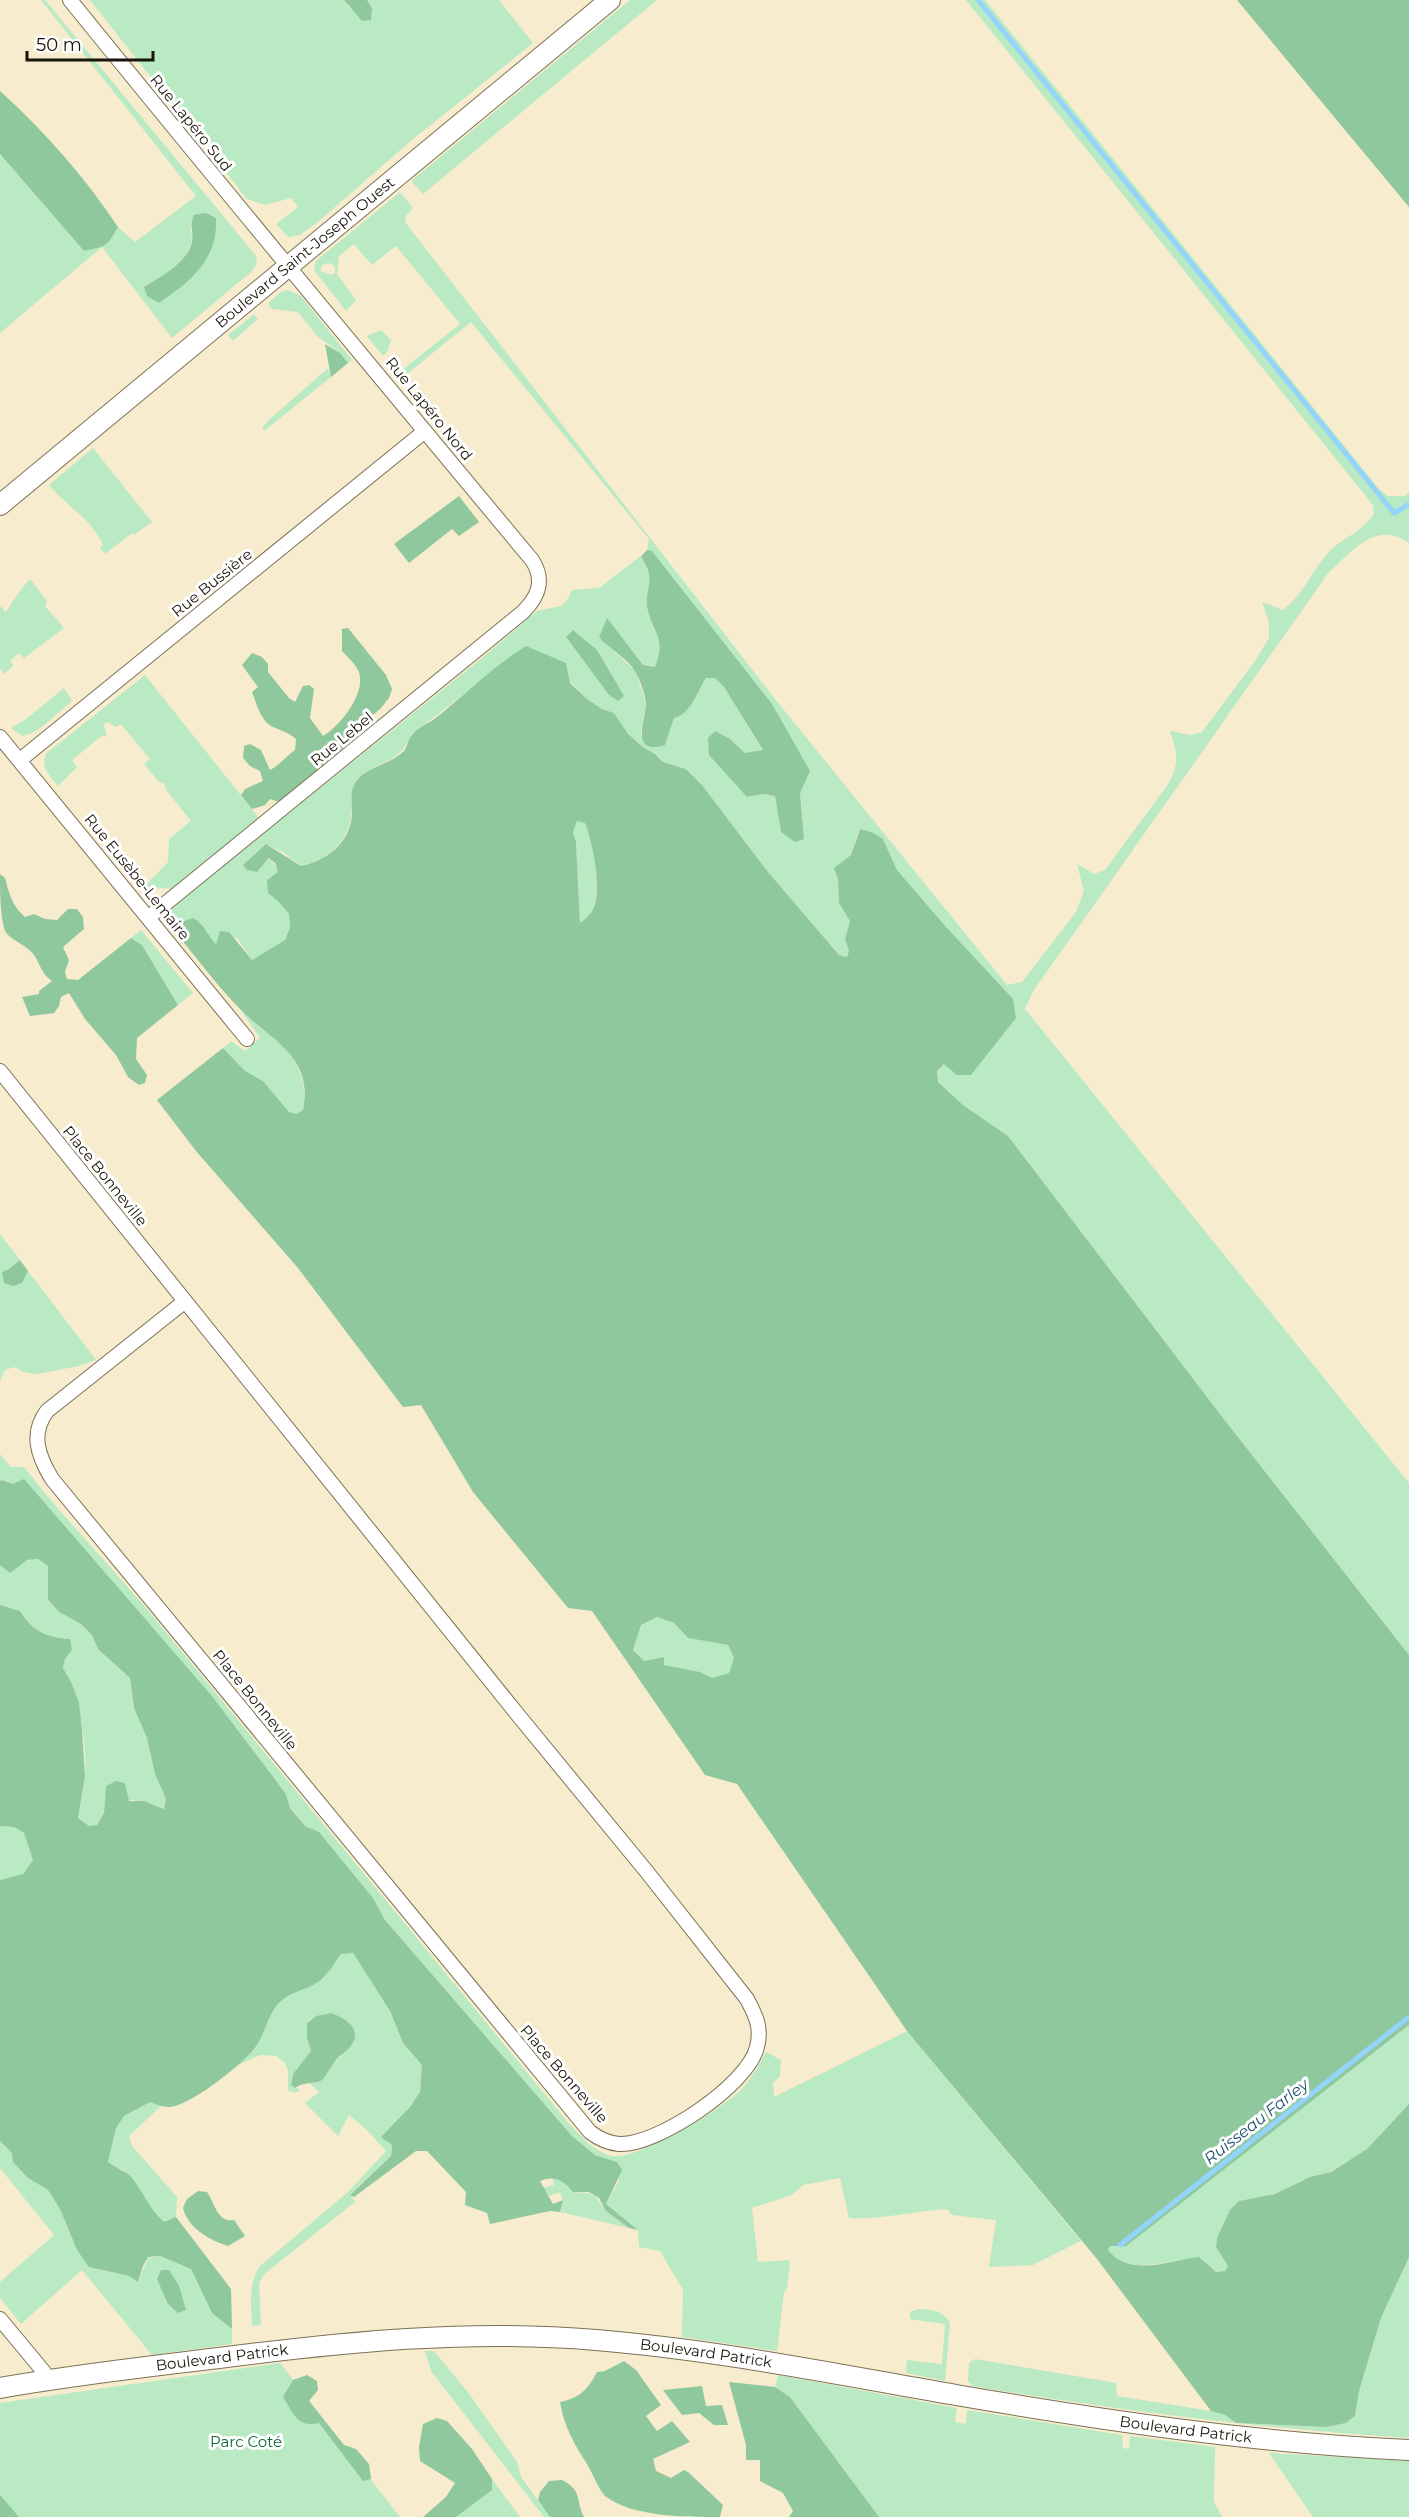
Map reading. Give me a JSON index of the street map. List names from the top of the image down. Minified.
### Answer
{"streets":{"street":["Rue Lapéro Sud","Boulevard Saint-Joseph Ouest","Rue Lapéro Nord","Rue Bussière","Rue Lebel","Rue Eusèbe-Lemaire","Place Bonneville","Boulevard Patrick"]},"crossings":[["Rue Lapéro Sud","Boulevard Saint-Joseph Ouest"],["Rue Lapéro Sud","Rue Lapéro Nord"],["Boulevard Saint-Joseph Ouest","Rue Lapéro Nord"],["Rue Lapéro Nord","Rue Bussière"],["Rue Lapéro Nord","Rue Lebel"],["Rue Bussière","Rue Eusèbe-Lemaire"],["Rue Lebel","Rue Eusèbe-Lemaire"]],"water":["Ruisseau Farley"],"parks":["Parc Coté"],"scale_bar":"50 m"}
